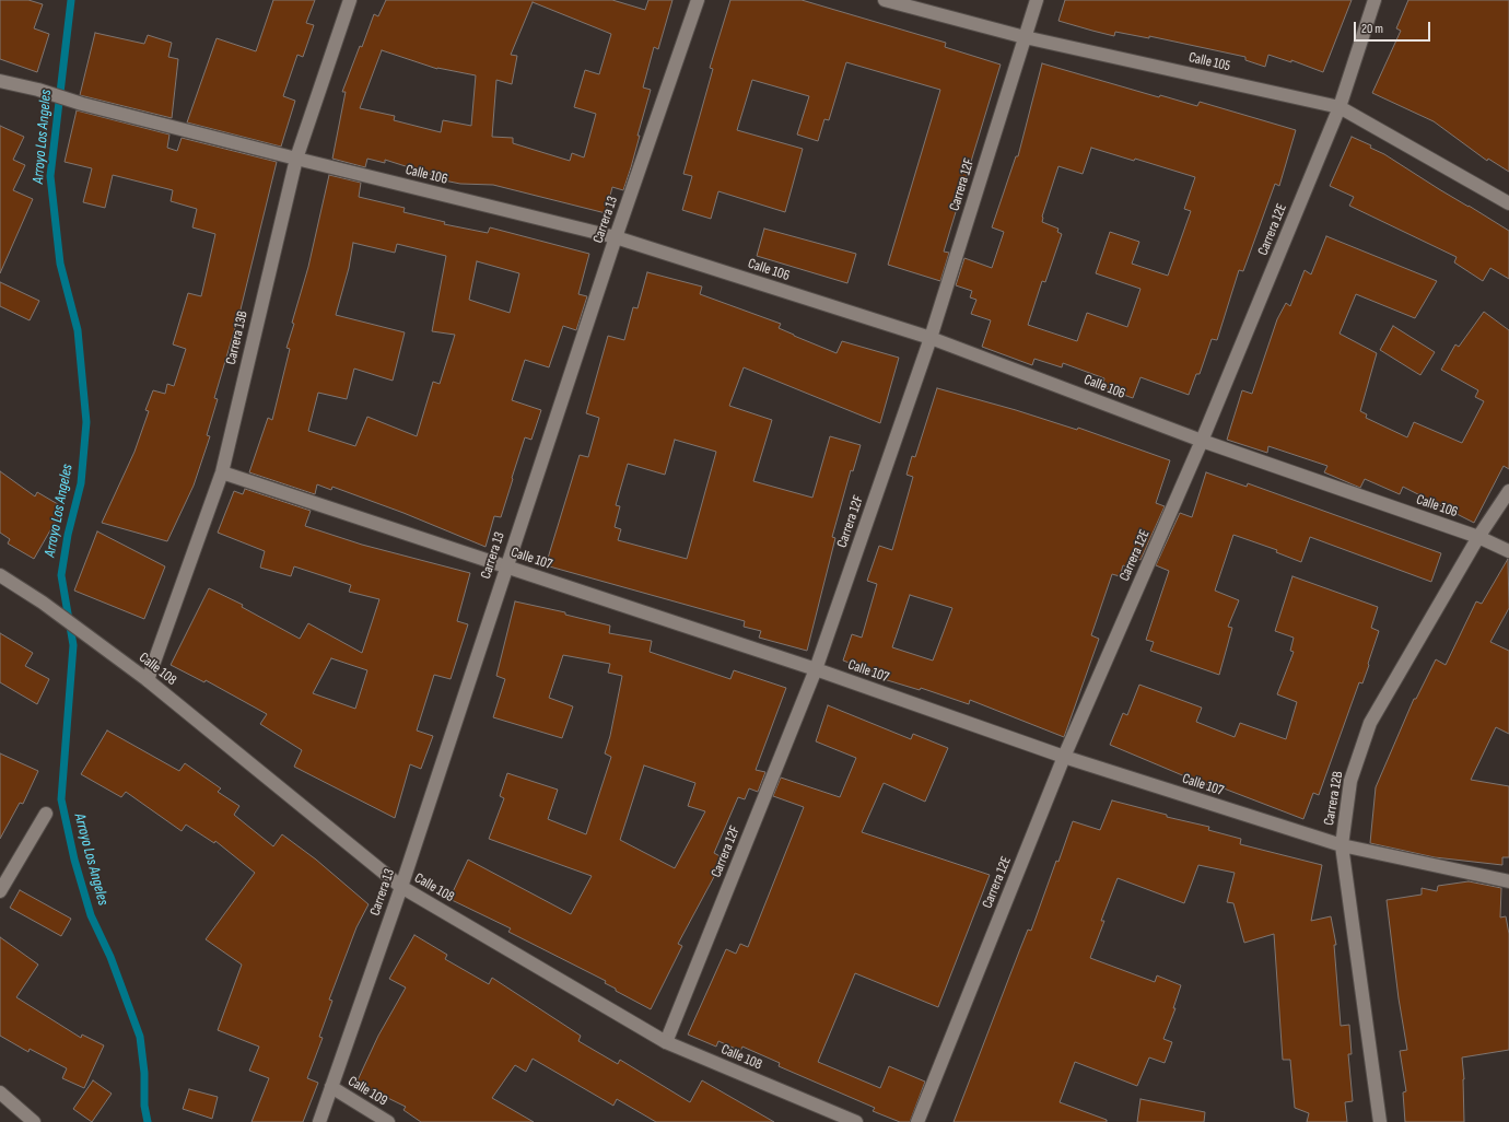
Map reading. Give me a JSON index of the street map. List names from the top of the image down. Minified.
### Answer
{"streets":{"street":["Calle 105","Calle 106","Carrera 12F","Carrera 13","Carrera 12E","Carrera 13B","Calle 107","Calle 108","Carrera 12B","Calle 109"]},"crossings":[["Calle 105","Carrera 12F"],["Calle 105","Carrera 12E"],["Calle 106","Carrera 12F"],["Calle 106","Carrera 13"],["Calle 106","Carrera 12E"],["Calle 106","Carrera 13B"],["Calle 106","Carrera 12B"],["Carrera 12F","Calle 107"],["Carrera 12F","Calle 108"],["Carrera 13","Calle 107"],["Carrera 13","Calle 108"],["Carrera 13","Calle 109"],["Carrera 12E","Calle 107"],["Carrera 13B","Calle 107"],["Carrera 13B","Calle 108"],["Calle 107","Carrera 12B"]],"water":["Arroyo Los Angeles"],"scale_bar":"20 m"}
